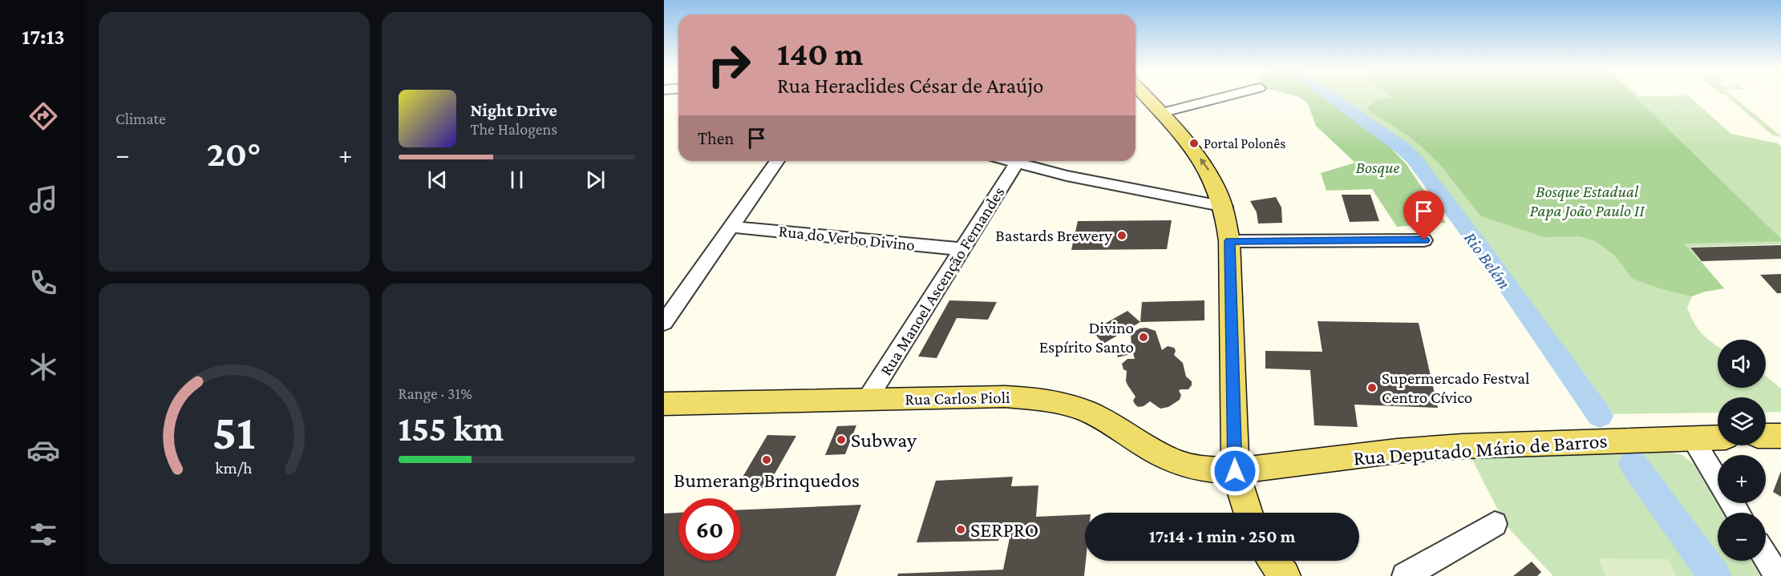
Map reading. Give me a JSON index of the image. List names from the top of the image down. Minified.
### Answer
{"streets":{"main road":["Rua Carlos Pioli","Rua Deputado Mário de Barros"],"street":["Rua do Verbo Divino","Rua Manoel Ascenção Fernandes"]},"crossings":[["Rua do Verbo Divino","Rua Manoel Ascenção Fernandes"],["Rua Manoel Ascenção Fernandes","Rua Carlos Pioli"],["Rua Carlos Pioli","Rua Deputado Mário de Barros"]],"water":["Rio Belém"],"parks":["Bosque","Bosque Estadual Papa João Paulo II"],"places":["Portal Polonês","Bastards Brewery","Divino Espírito Santo","Supermercado Festval Centro Cívico","Subway","Bumerang Brinquedos","SERPRO"],"page":{"tabs":"17:13","tile":["Climate",["Range · 31%","155 km"]],"turn":["140 m","Rua Heraclides César de Araújo"],"song":["Night Drive","The Halogens"],"then":"Then","heat":["−","20°","+"],"map_buttons":["+","−"],"limit":"60","trip":"17:14 · 1 min · 250 m","gauge":["51","km/h"]}}
